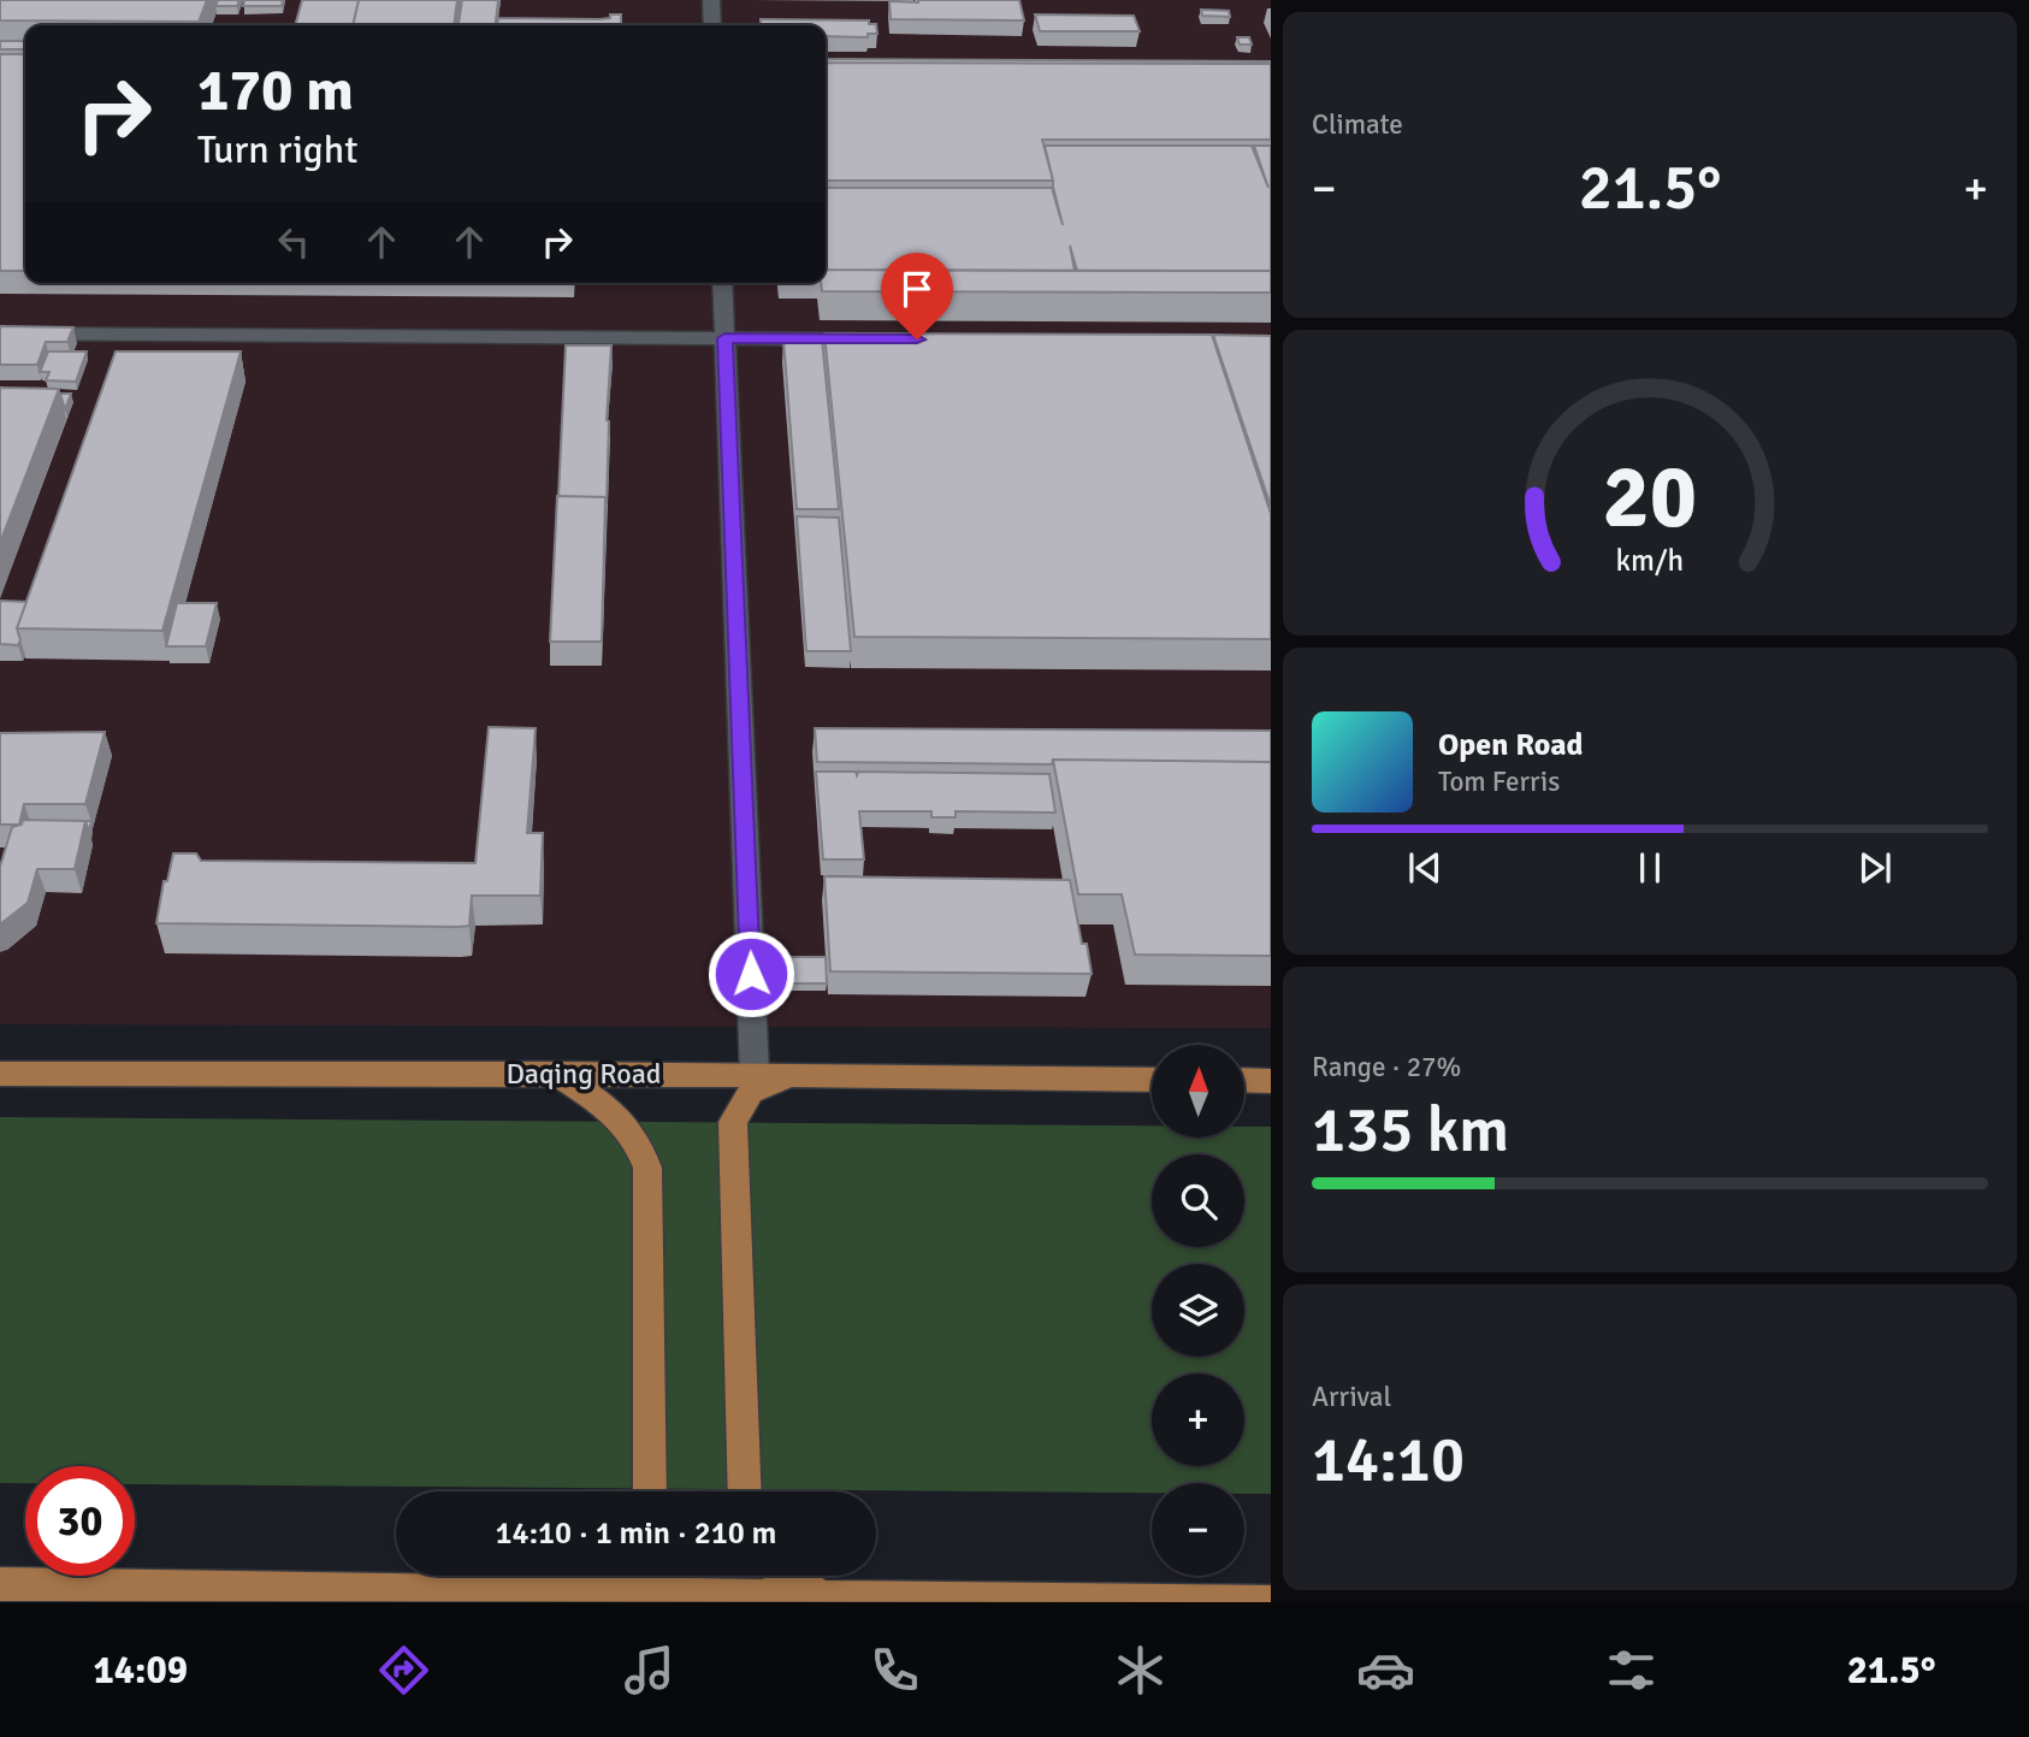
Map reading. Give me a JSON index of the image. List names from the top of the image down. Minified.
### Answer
{"streets":{"main road":["Daqing Road"]},"north":"top","page":{"tile":["Climate",["Range · 27%","135 km"],["Arrival","14:10"]],"turn":["170 m","Turn right"],"heat":["−","21.5°","+"],"song":["Open Road","Tom Ferris"],"map_buttons":["+","−"],"limit":"30","trip":"14:10 · 1 min · 210 m","tabs":["14:09","21.5°"],"gauge":["20","km/h"]}}
